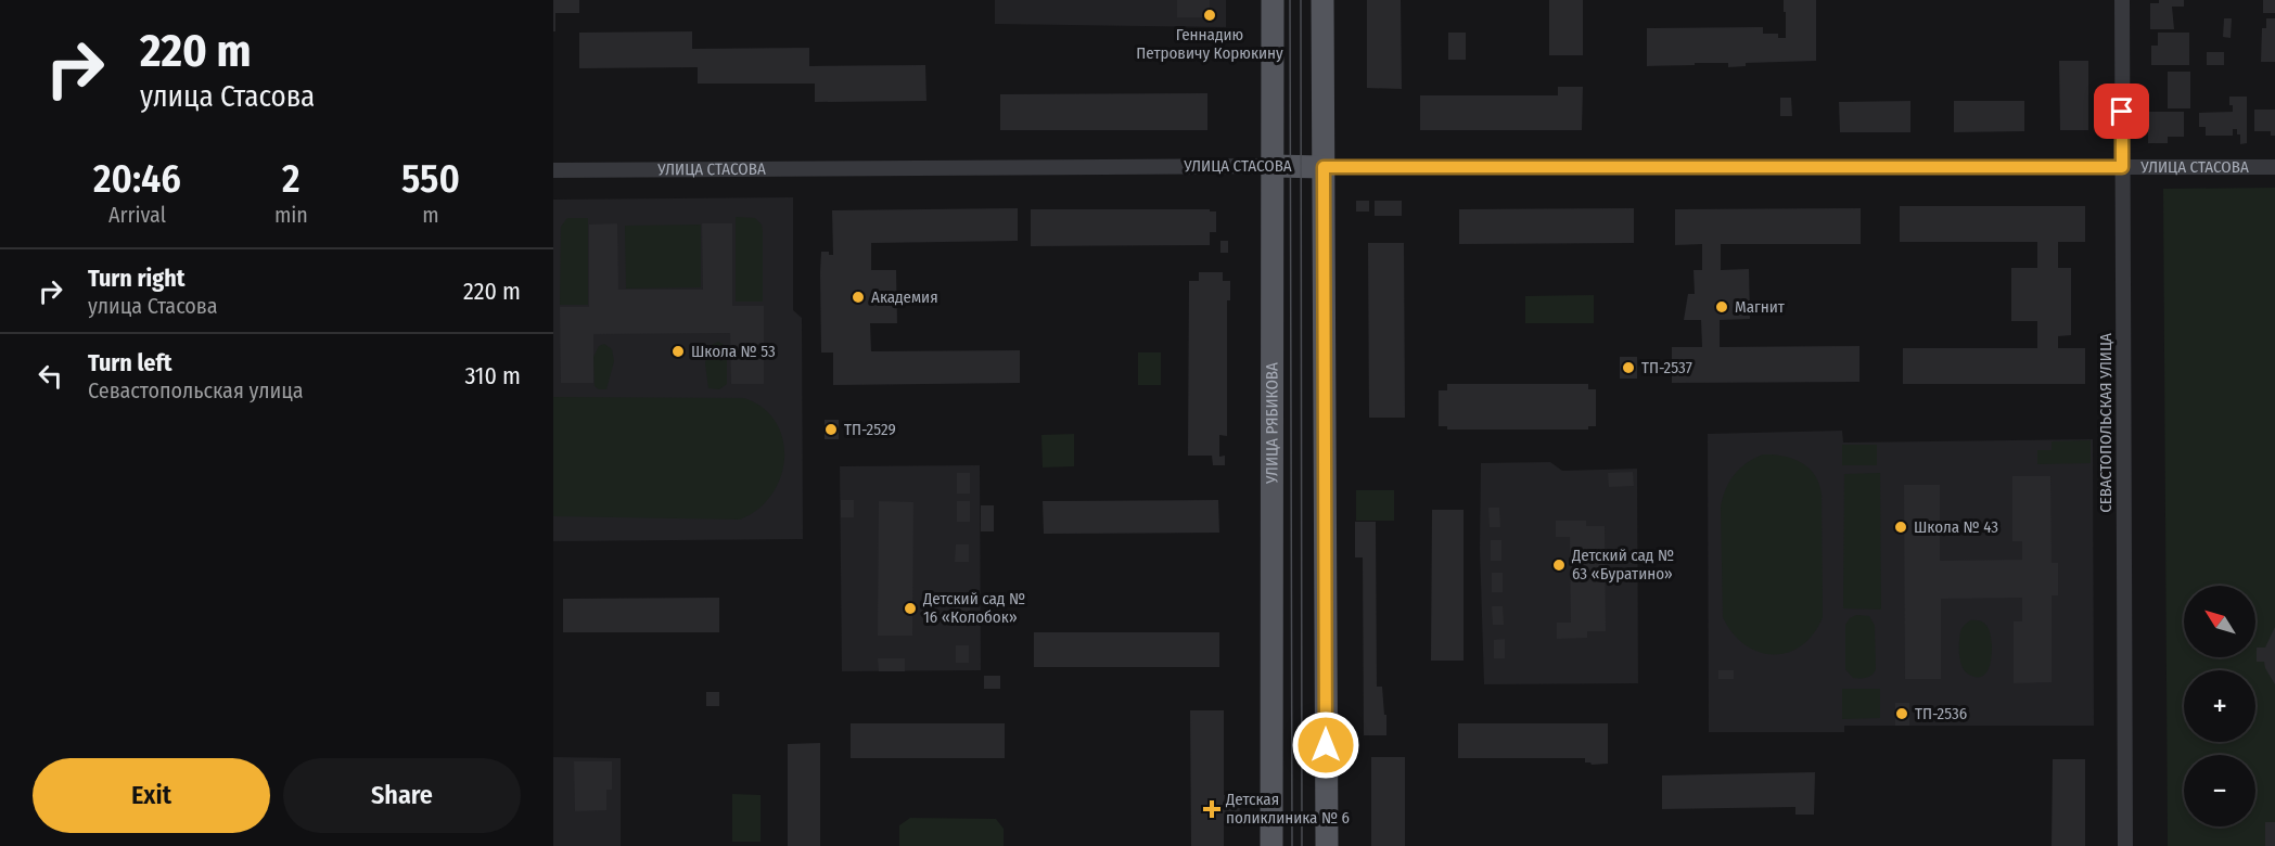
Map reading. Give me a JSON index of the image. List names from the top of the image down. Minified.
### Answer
{"streets":{"main road":["УЛИЦА СТАСОВА","УЛИЦА РЯБИКОВА"],"street":["СЕВАСТОПОЛЬСКАЯ УЛИЦА"]},"crossings":[["УЛИЦА СТАСОВА","УЛИЦА РЯБИКОВА"],["УЛИЦА СТАСОВА","СЕВАСТОПОЛЬСКАЯ УЛИЦА"]],"places":{"other":["Геннадию Петровичу Корюкину","Академия","Магнит","Школа № 53","ТП-2537","ТП-2529","Школа № 43","Детский сад № 63 «Буратино»","Детский сад № 16 «Колобок»","ТП-2536"],"health":["Детская поликлиника № 6"]},"north":"top left","page":{"turn":["220 m","улица Стасова"],"eta":["20:46","Arrival","2","min","550","m"],"list":[{"name":"Turn right","note":"улица Стасова","value":"220 m"},{"name":"Turn left","note":"Севастопольская улица","value":"310 m"}],"map_buttons":["+","−"],"buttons":["Exit","Share"]}}
